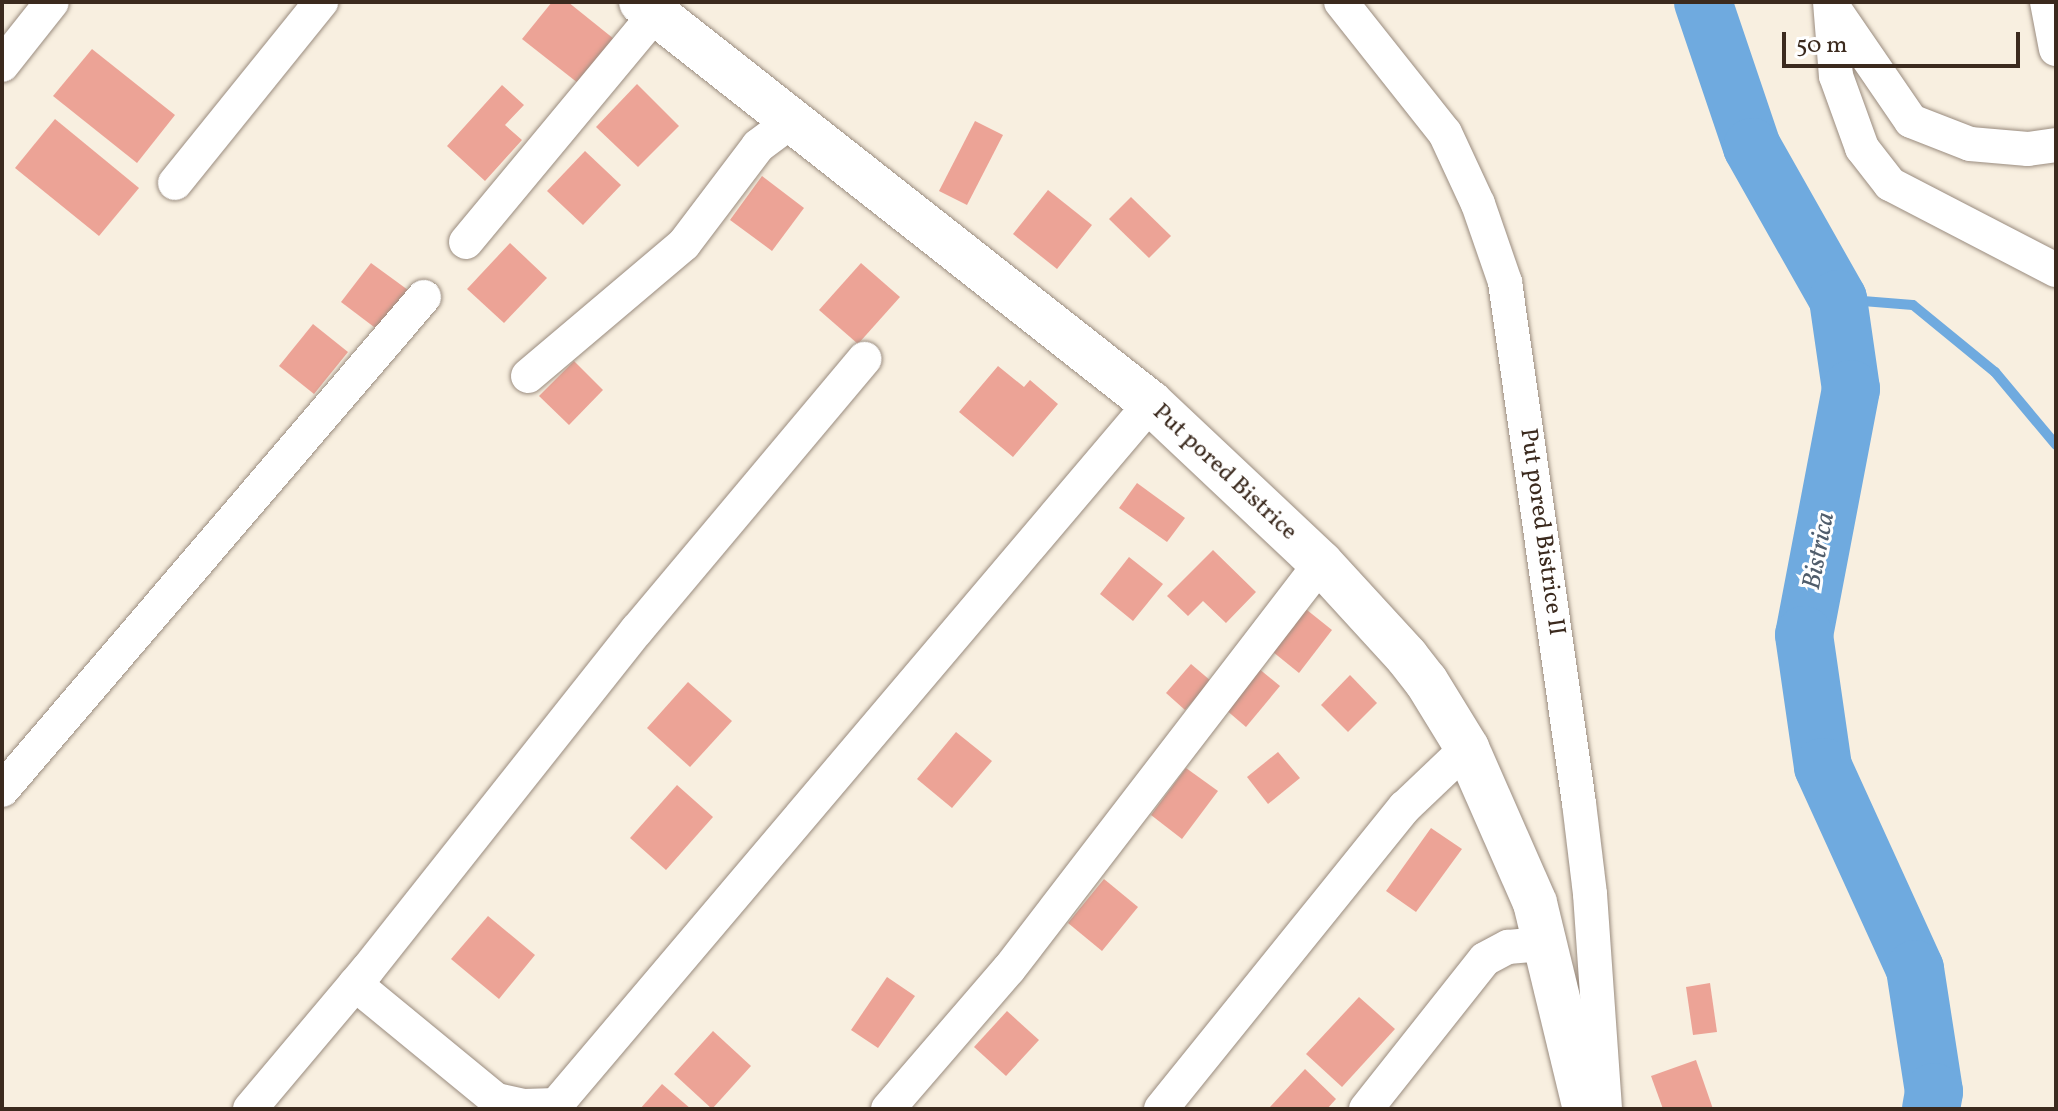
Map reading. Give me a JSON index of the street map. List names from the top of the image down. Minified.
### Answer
{"streets":{"street":["Put pored Bistrice","Put pored Bistrice II"]},"water":["Bistrica"],"scale_bar":"50 m"}
